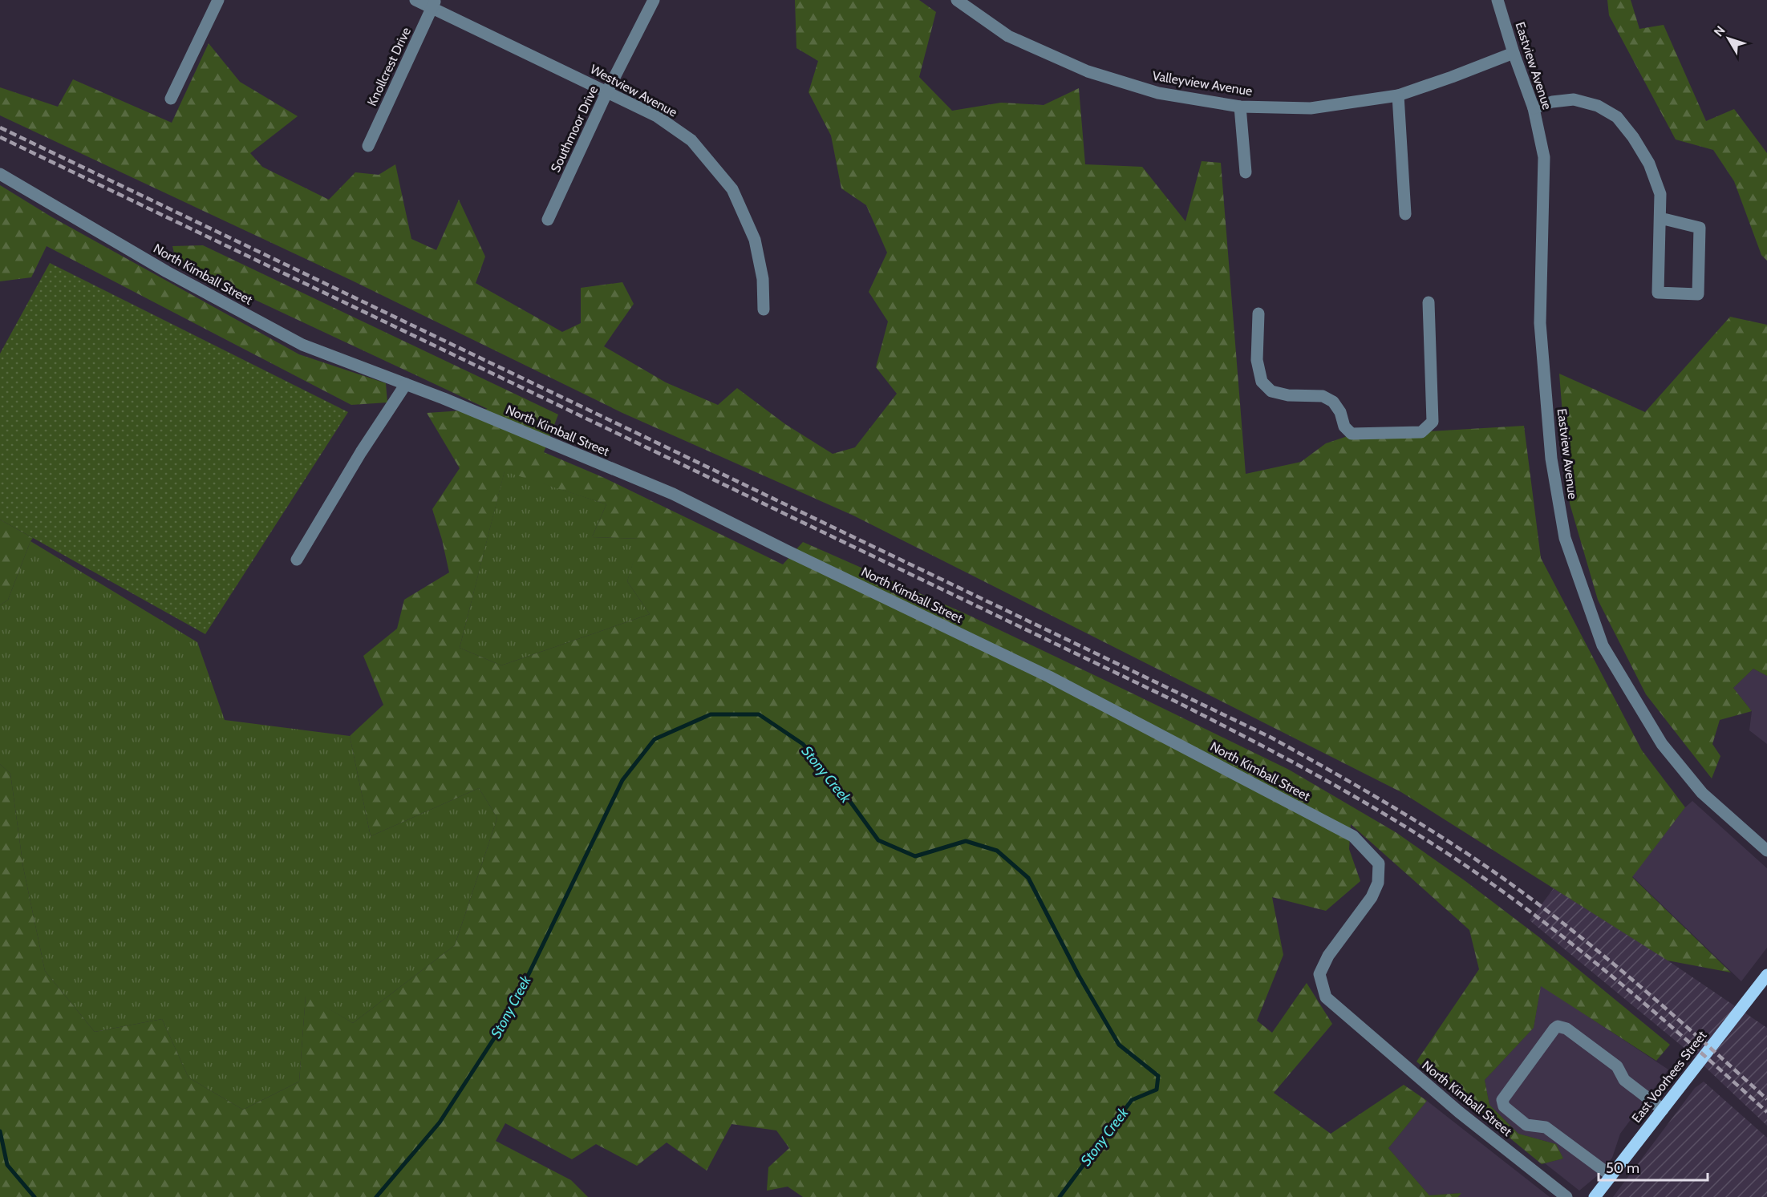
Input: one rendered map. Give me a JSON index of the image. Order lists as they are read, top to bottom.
{
  "streets": {
    "main road": ["East Voorhees Street"],
    "street": [
      "Eastview Avenue",
      "Knollcrest Drive",
      "Valleyview Avenue",
      "Westview Avenue",
      "Southmoor Drive",
      "North Kimball Street"
    ]
  },
  "crossings": [
    ["Eastview Avenue", "Valleyview Avenue"],
    ["Knollcrest Drive", "Westview Avenue"],
    ["Westview Avenue", "Southmoor Drive"]
  ],
  "water": ["Stony Creek"],
  "scale_bar": "50 m",
  "north": "top left"
}
